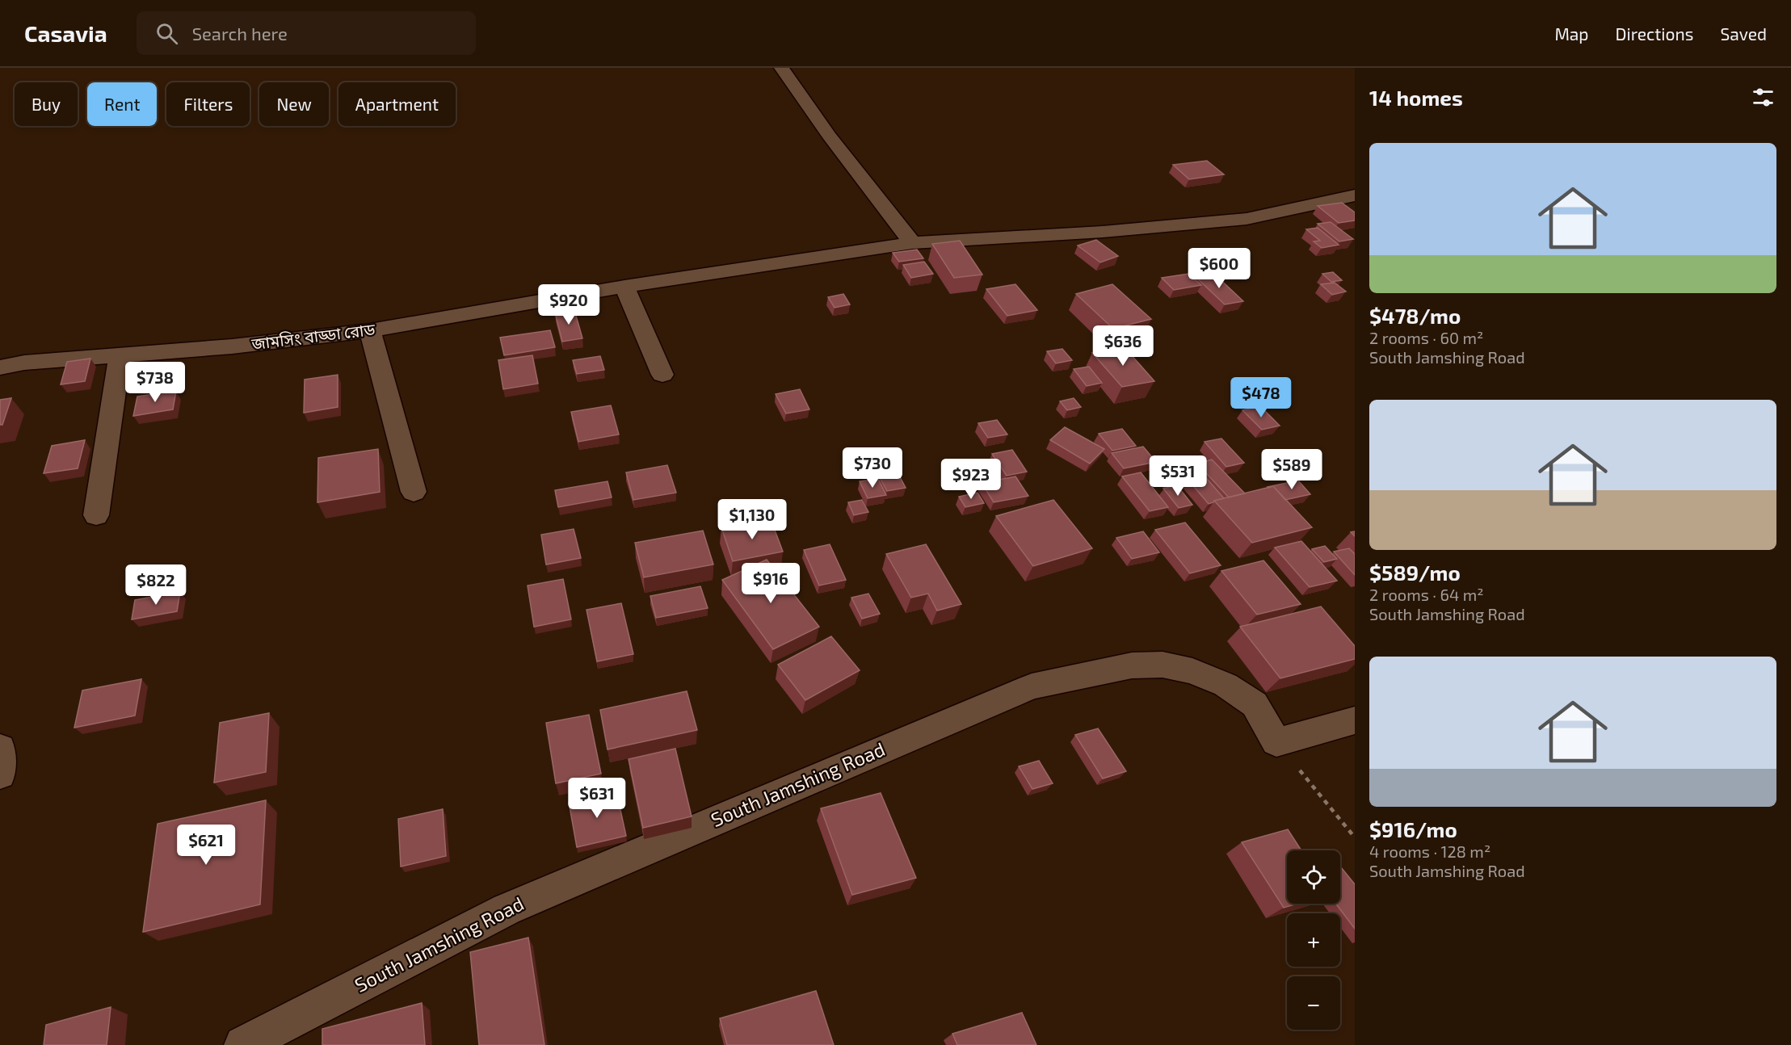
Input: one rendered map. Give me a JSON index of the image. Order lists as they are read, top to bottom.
{
  "streets": {
    "street": ["জামসিং বাড্ডা রোড", "South Jamshing Road"]
  },
  "page": {
    "header": "Casavia",
    "search": "Search here",
    "nav": ["Map", "Directions", "Saved"],
    "heading": "14 homes",
    "chip": [
      "Buy",
      "Rent",
      "Filters",
      "New",
      "Apartment"
    ],
    "list": [
      {
        "name": "$478/mo",
        "note": "2 rooms · 60 m² · South Jamshing Road"
      },
      {
        "name": "$589/mo",
        "note": "2 rooms · 64 m² · South Jamshing Road"
      },
      {
        "name": "$916/mo",
        "note": "4 rooms · 128 m² · South Jamshing Road"
      }
    ],
    "price": [
      "$600",
      "$920",
      "$636",
      "$738",
      "$478",
      "$730",
      "$589",
      "$531",
      "$923",
      "$1,130",
      "$916",
      "$822",
      "$631",
      "$621"
    ],
    "map_buttons": ["+", "−"]
  }
}
